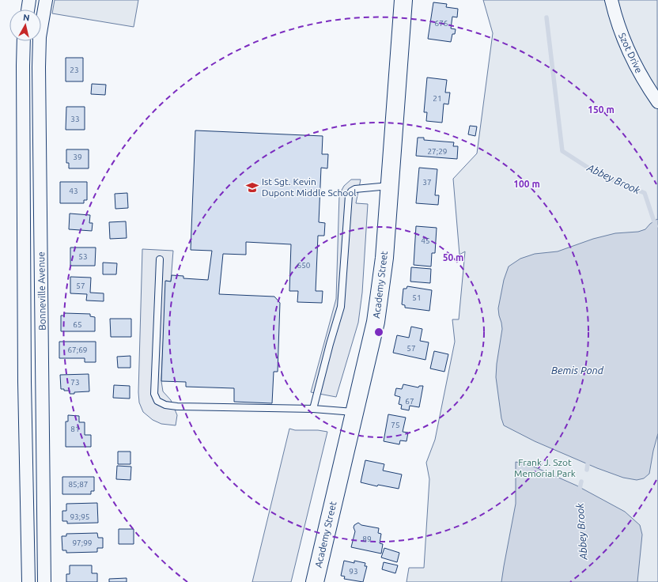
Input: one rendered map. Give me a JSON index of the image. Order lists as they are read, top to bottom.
{
  "streets": {
    "street": ["Szot Drive", "Academy Street", "Bonneville Avenue"]
  },
  "water": ["Abbey Brook", "Bemis Pond"],
  "parks": ["Frank J. Szot Memorial Park"],
  "places": {
    "school or university": ["Ist Sgt. Kevin Dupont Middle School"]
  },
  "house_numbers": [
    "676",
    "23",
    "21",
    "33",
    "27;29",
    "39",
    "37",
    "43",
    "45",
    "53",
    "650",
    "57",
    "51",
    "65",
    "57",
    "67;69",
    "73",
    "67",
    "75",
    "81",
    "85;87",
    "93;95",
    "89",
    "97;99",
    "93"
  ],
  "north": "top",
  "rings": ["150 m", "100 m", "50 m"]
}
